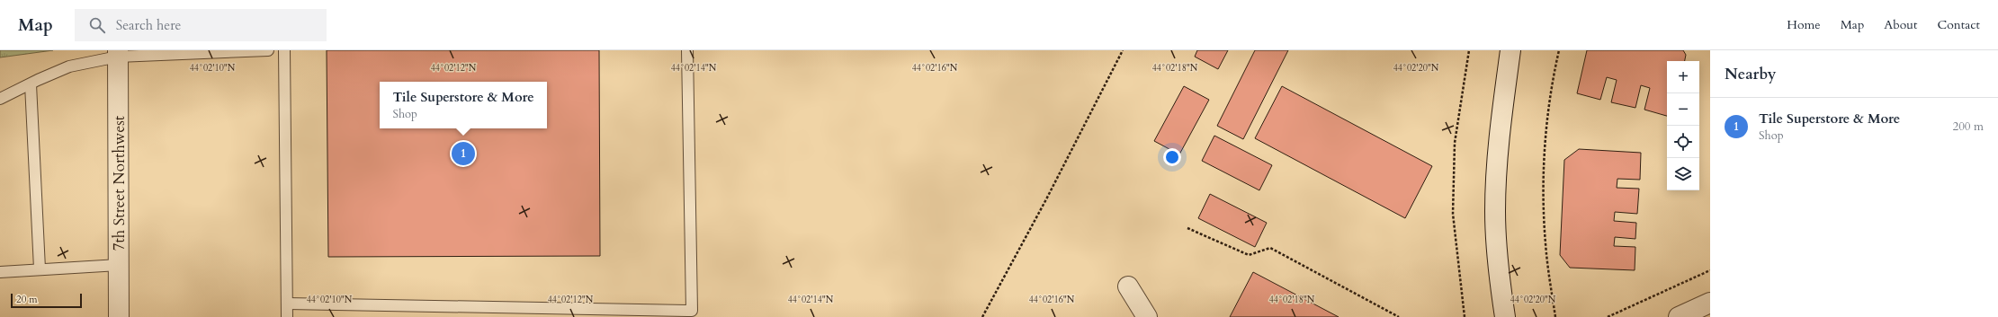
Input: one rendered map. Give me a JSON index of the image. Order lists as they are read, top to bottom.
{
  "streets": {
    "street": ["7th Street Northwest"]
  },
  "scale_bar": "20 m",
  "page": {
    "header": "Map",
    "search": "Search here",
    "nav": [
      "Home",
      "Map",
      "About",
      "Contact"
    ],
    "heading": "Nearby",
    "map_buttons": ["+", "−"],
    "popup": ["Tile Superstore & More", "Shop"],
    "list": [
      {
        "mark": "1",
        "name": "Tile Superstore & More",
        "note": "Shop",
        "value": "200 m"
      }
    ],
    "pins": "1",
    "scale": "20 m"
  },
  "coordinates": [
    "44°02'10\"N",
    "44°02'12\"N",
    "44°02'14\"N",
    "44°02'16\"N",
    "44°02'18\"N",
    "44°02'20\"N"
  ]
}
